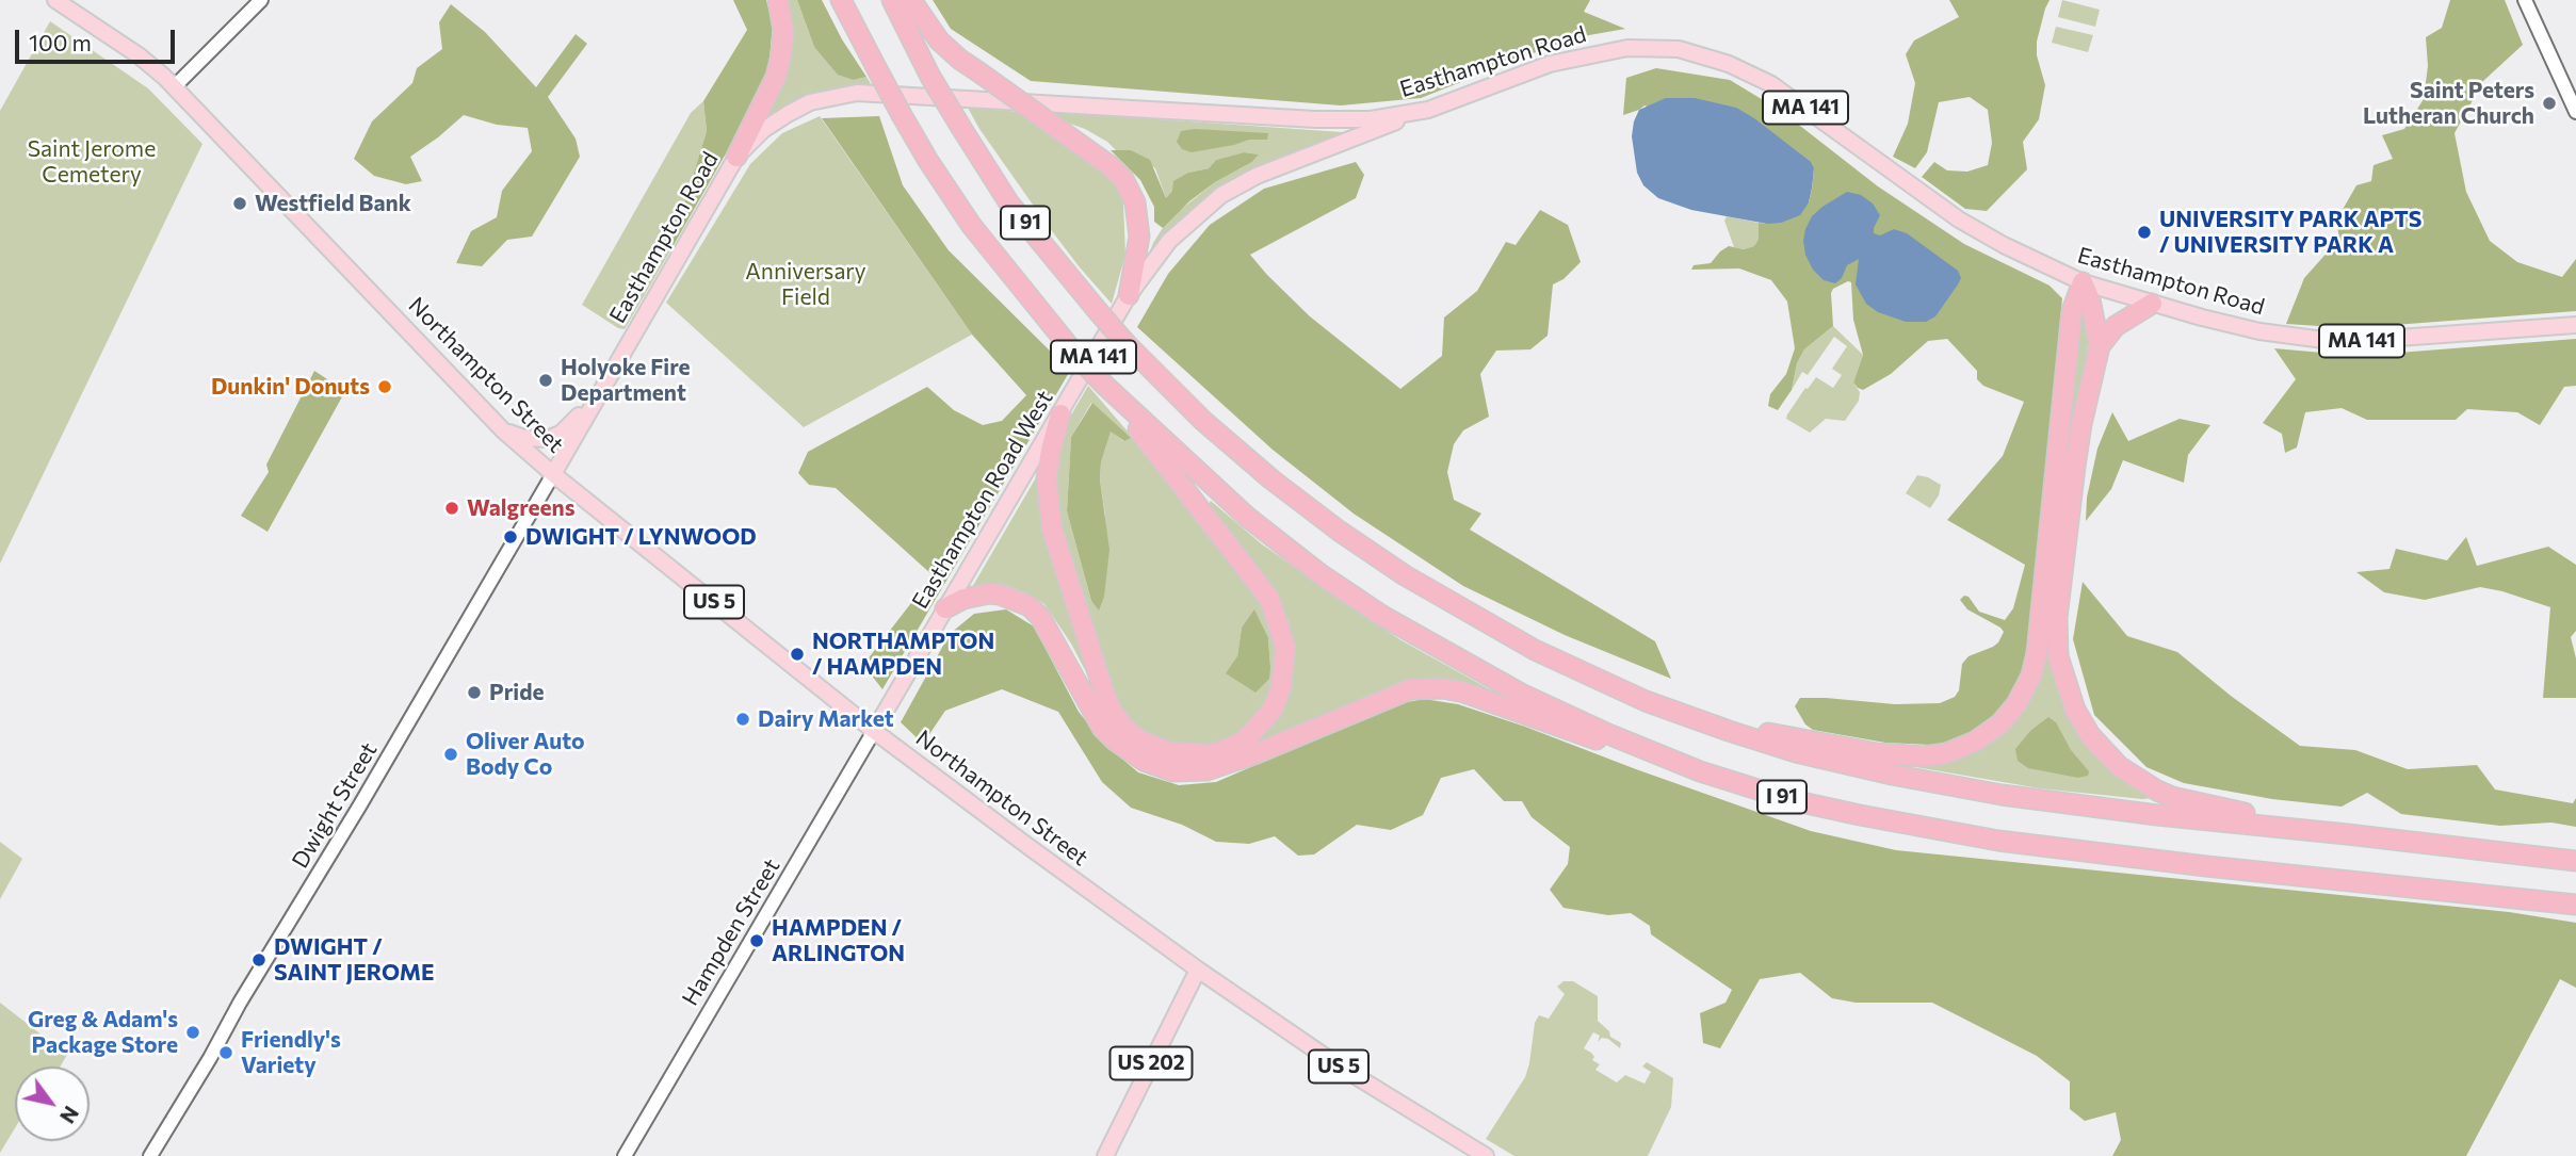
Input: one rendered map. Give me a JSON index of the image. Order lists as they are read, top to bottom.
{
  "streets": {
    "highway": ["I 91"],
    "main road": [
      "Easthampton Road",
      "MA 141",
      "Northampton Street",
      "Easthampton Road West",
      "US 5",
      "Dwight Street",
      "Hampden Street",
      "US 202"
    ]
  },
  "crossings": [
    ["Easthampton Road", "Northampton Street"],
    ["Easthampton Road", "Easthampton Road West"],
    ["Easthampton Road", "Dwight Street"],
    ["Northampton Street", "Easthampton Road West"],
    ["Northampton Street", "US 5"],
    ["Northampton Street", "Dwight Street"],
    ["Northampton Street", "Hampden Street"],
    ["Northampton Street", "US 202"],
    ["Easthampton Road West", "Hampden Street"],
    ["US 5", "US 202"]
  ],
  "parks": ["Saint Jerome Cemetery", "Anniversary Field"],
  "places": [
    "Saint Peters Lutheran Church",
    "Westfield Bank",
    "UNIVERSITY PARK APTS / UNIVERSITY PARK A",
    "Holyoke Fire Department",
    "Dunkin' Donuts",
    "Walgreens",
    "DWIGHT / LYNWOOD",
    "NORTHAMPTON / HAMPDEN",
    "Pride",
    "Dairy Market",
    "Oliver Auto Body Co",
    "HAMPDEN / ARLINGTON",
    "DWIGHT / SAINT JEROME",
    "Greg & Adam's Package Store",
    "Friendly's Variety"
  ],
  "scale_bar": "100 m",
  "north": "bottom right"
}
